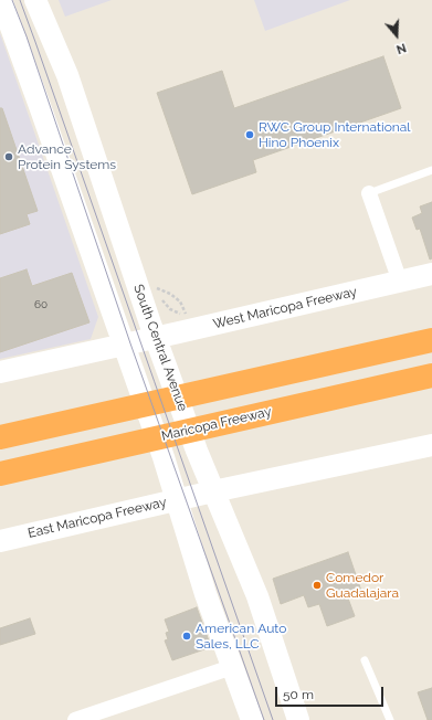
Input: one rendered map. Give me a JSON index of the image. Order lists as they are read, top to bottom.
{
  "streets": {
    "highway": ["Maricopa Freeway"],
    "main road": ["West Maricopa Freeway", "South Central Avenue", "East Maricopa Freeway"]
  },
  "crossings": [
    ["West Maricopa Freeway", "South Central Avenue"],
    ["South Central Avenue", "East Maricopa Freeway"]
  ],
  "places": [
    "RWC Group International Hino Phoenix",
    "Advance Protein Systems",
    "Comedor Guadalajara",
    "American Auto Sales, LLC"
  ],
  "house_numbers": ["60"],
  "scale_bar": "50 m",
  "north": "bottom"
}
